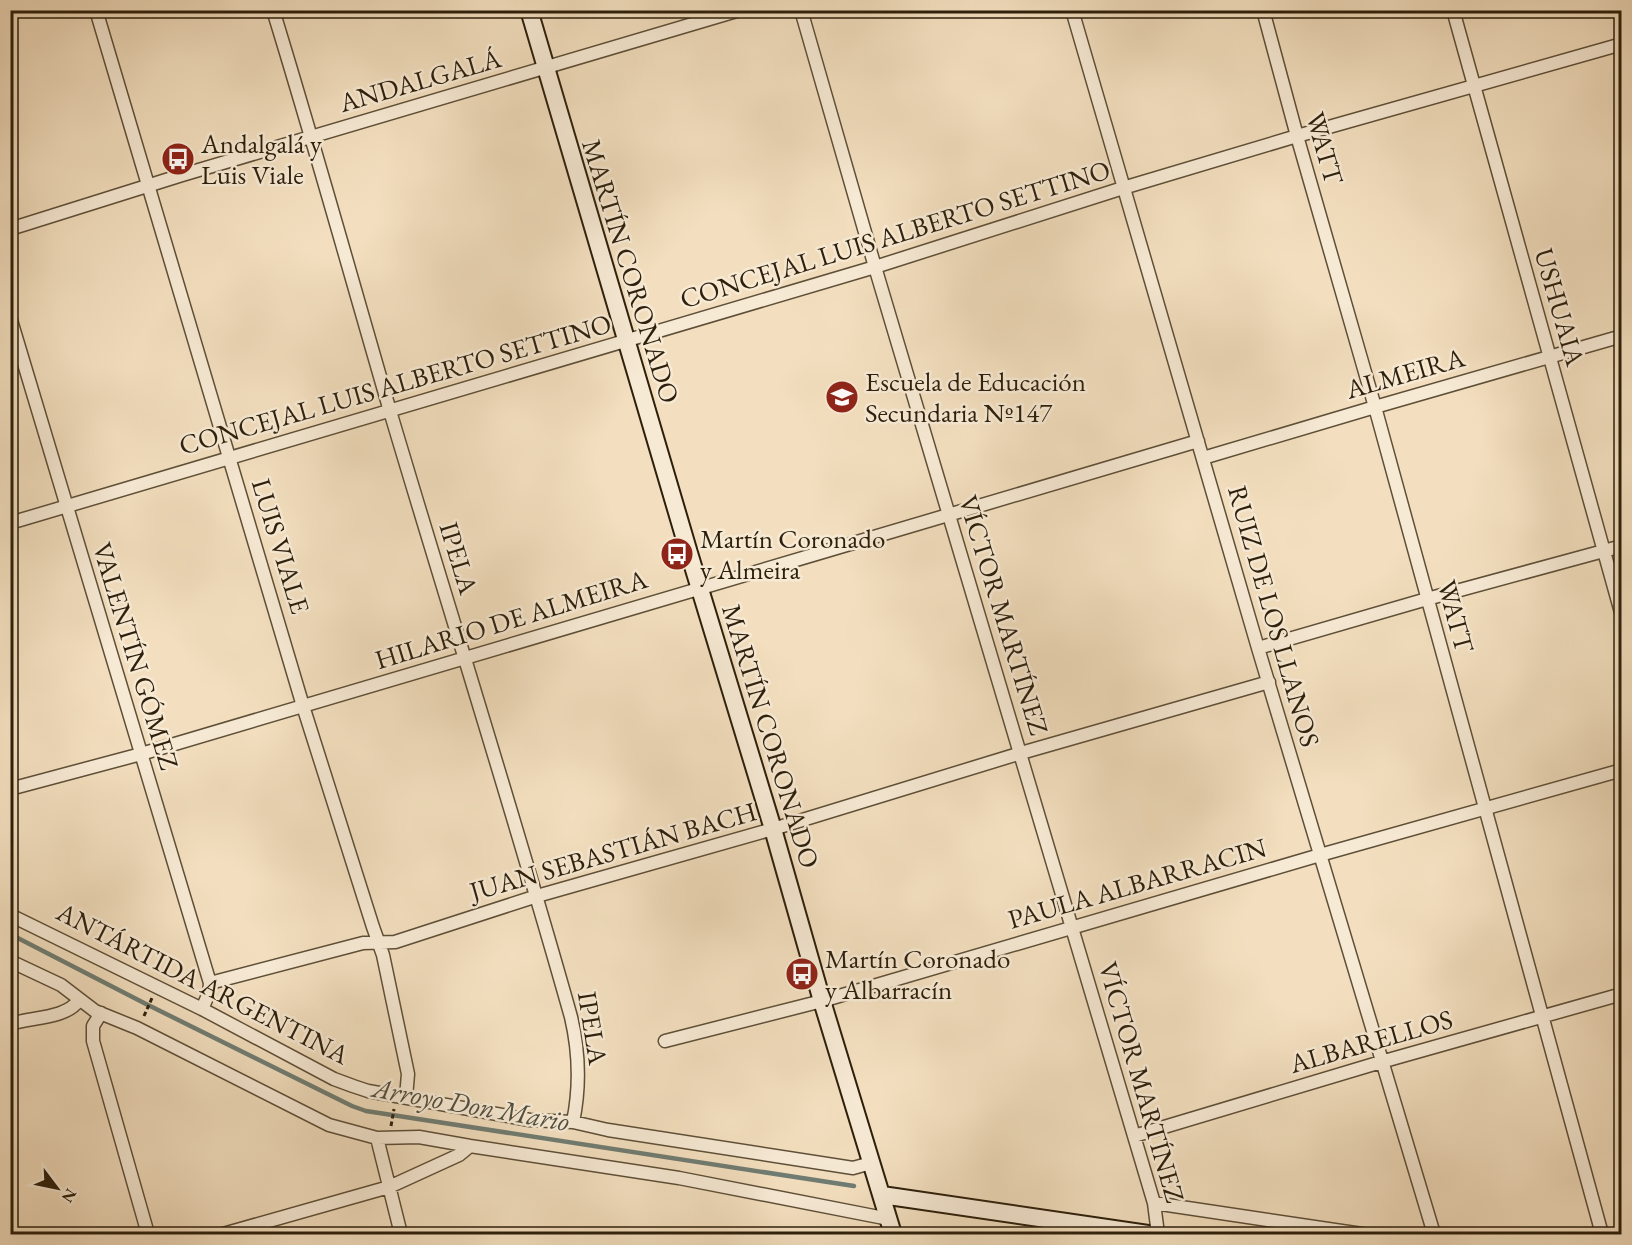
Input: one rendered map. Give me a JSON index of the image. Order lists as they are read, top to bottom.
{
  "streets": {
    "street": [
      "ANDALGALÁ",
      "WATT",
      "CONCEJAL LUIS ALBERTO SETTINO",
      "MARTÍN CORONADO",
      "USHUAIA",
      "ALMEIRA",
      "LUIS VIALE",
      "IPELA",
      "VÍCTOR MARTÍNEZ",
      "RUIZ DE LOS LLANOS",
      "HILARIO DE ALMEIRA",
      "VALENTÍN GÓMEZ",
      "JUAN SEBASTIÁN BACH",
      "PAULA ALBARRACIN",
      "ANTÁRTIDA ARGENTINA",
      "ALBARELLOS"
    ]
  },
  "crossings": [
    ["ANDALGALÁ", "MARTÍN CORONADO"],
    ["ANDALGALÁ", "LUIS VIALE"],
    ["ANDALGALÁ", "IPELA"],
    ["WATT", "CONCEJAL LUIS ALBERTO SETTINO"],
    ["WATT", "ALMEIRA"],
    ["WATT", "PAULA ALBARRACIN"],
    ["WATT", "ALBARELLOS"],
    ["CONCEJAL LUIS ALBERTO SETTINO", "MARTÍN CORONADO"],
    ["CONCEJAL LUIS ALBERTO SETTINO", "USHUAIA"],
    ["CONCEJAL LUIS ALBERTO SETTINO", "LUIS VIALE"],
    ["CONCEJAL LUIS ALBERTO SETTINO", "IPELA"],
    ["CONCEJAL LUIS ALBERTO SETTINO", "VÍCTOR MARTÍNEZ"],
    ["CONCEJAL LUIS ALBERTO SETTINO", "RUIZ DE LOS LLANOS"],
    ["CONCEJAL LUIS ALBERTO SETTINO", "VALENTÍN GÓMEZ"],
    ["MARTÍN CORONADO", "HILARIO DE ALMEIRA"],
    ["MARTÍN CORONADO", "JUAN SEBASTIÁN BACH"],
    ["MARTÍN CORONADO", "PAULA ALBARRACIN"],
    ["MARTÍN CORONADO", "ANTÁRTIDA ARGENTINA"],
    ["USHUAIA", "ALMEIRA"],
    ["ALMEIRA", "RUIZ DE LOS LLANOS"],
    ["LUIS VIALE", "HILARIO DE ALMEIRA"],
    ["LUIS VIALE", "JUAN SEBASTIÁN BACH"],
    ["LUIS VIALE", "ANTÁRTIDA ARGENTINA"],
    ["IPELA", "HILARIO DE ALMEIRA"],
    ["IPELA", "JUAN SEBASTIÁN BACH"],
    ["IPELA", "ANTÁRTIDA ARGENTINA"],
    ["VÍCTOR MARTÍNEZ", "HILARIO DE ALMEIRA"],
    ["VÍCTOR MARTÍNEZ", "JUAN SEBASTIÁN BACH"],
    ["VÍCTOR MARTÍNEZ", "PAULA ALBARRACIN"],
    ["VÍCTOR MARTÍNEZ", "ALBARELLOS"],
    ["RUIZ DE LOS LLANOS", "HILARIO DE ALMEIRA"],
    ["RUIZ DE LOS LLANOS", "JUAN SEBASTIÁN BACH"],
    ["RUIZ DE LOS LLANOS", "PAULA ALBARRACIN"],
    ["RUIZ DE LOS LLANOS", "ALBARELLOS"],
    ["HILARIO DE ALMEIRA", "VALENTÍN GÓMEZ"],
    ["VALENTÍN GÓMEZ", "JUAN SEBASTIÁN BACH"]
  ],
  "water": ["Arroyo Don Mario"],
  "places": {
    "bus stop": ["Andalgalá y Luis Viale", "Martín Coronado y Almeira", "Martín Coronado y Albarracín"],
    "school or university": ["Escuela de Educación Secundaria Nº147"]
  },
  "north": "bottom right"
}
